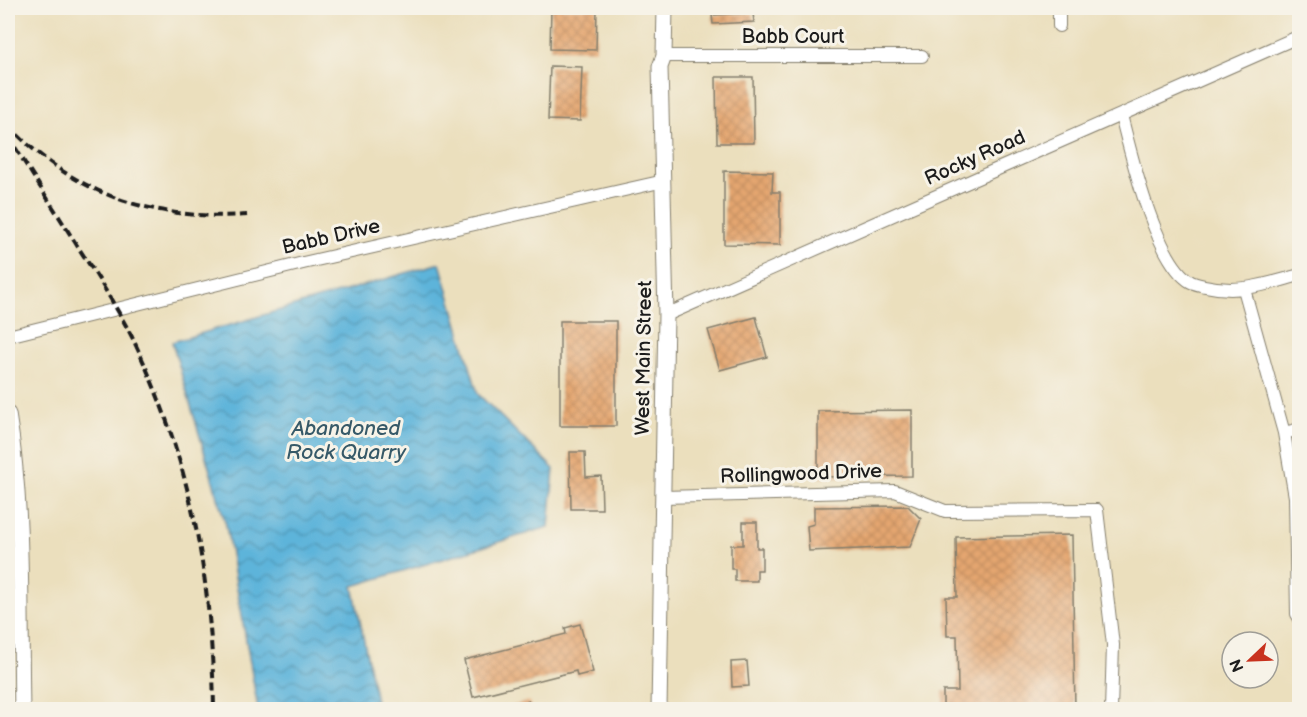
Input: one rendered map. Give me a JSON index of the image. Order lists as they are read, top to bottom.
{
  "streets": {
    "main road": ["West Main Street"],
    "street": [
      "Babb Court",
      "Rocky Road",
      "Babb Drive",
      "Rollingwood Drive"
    ]
  },
  "crossings": [
    ["Babb Court", "West Main Street"],
    ["Rocky Road", "West Main Street"],
    ["Babb Drive", "West Main Street"],
    ["West Main Street", "Rollingwood Drive"]
  ],
  "water": ["Abandoned Rock Quarry"],
  "north": "bottom left"
}
